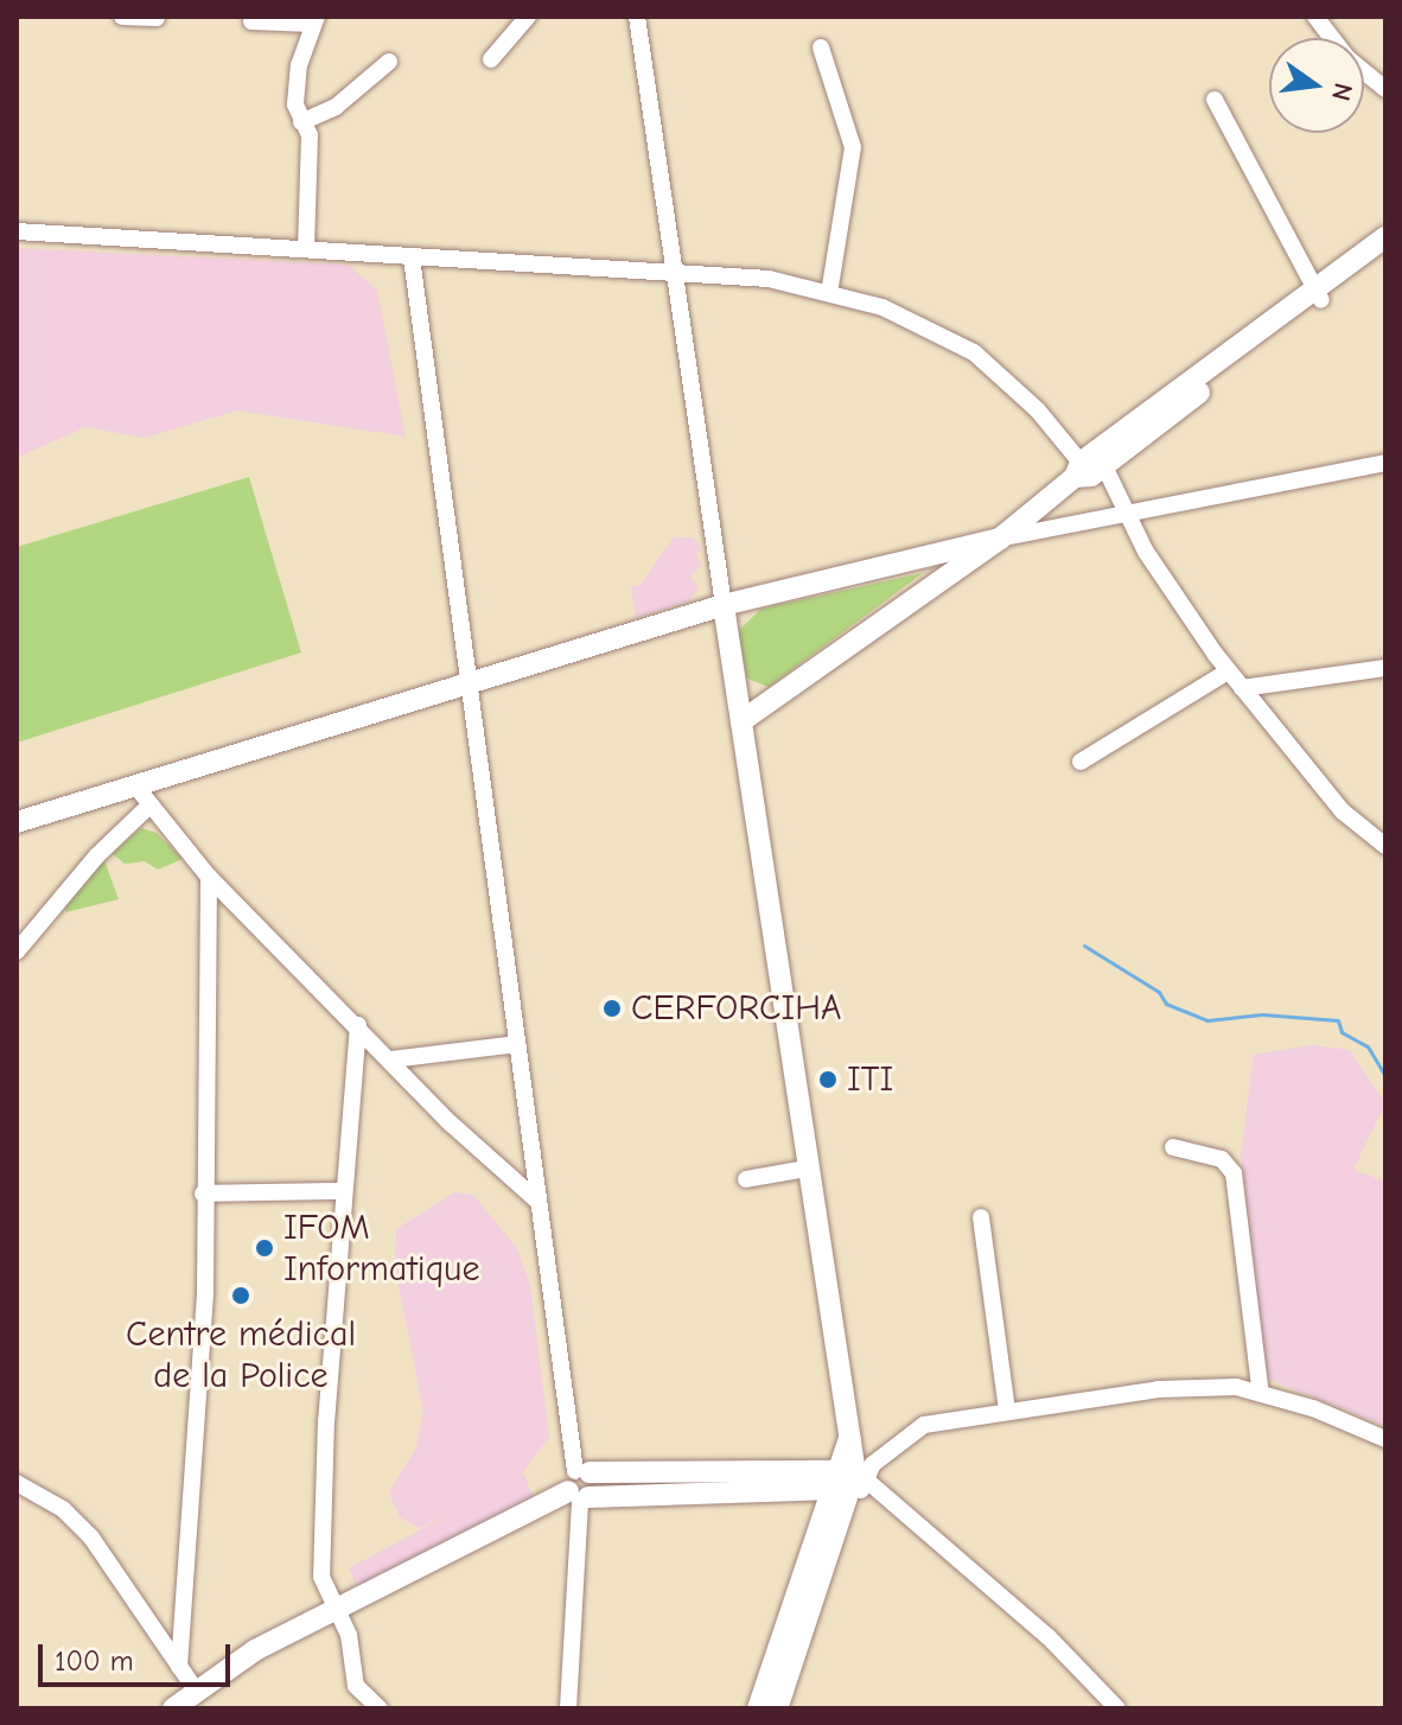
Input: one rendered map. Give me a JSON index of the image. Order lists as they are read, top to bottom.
{
  "places": [
    "CERFORCIHA",
    "ITI",
    "IFOM Informatique",
    "Centre médical de la Police"
  ],
  "scale_bar": "100 m",
  "north": "right"
}
